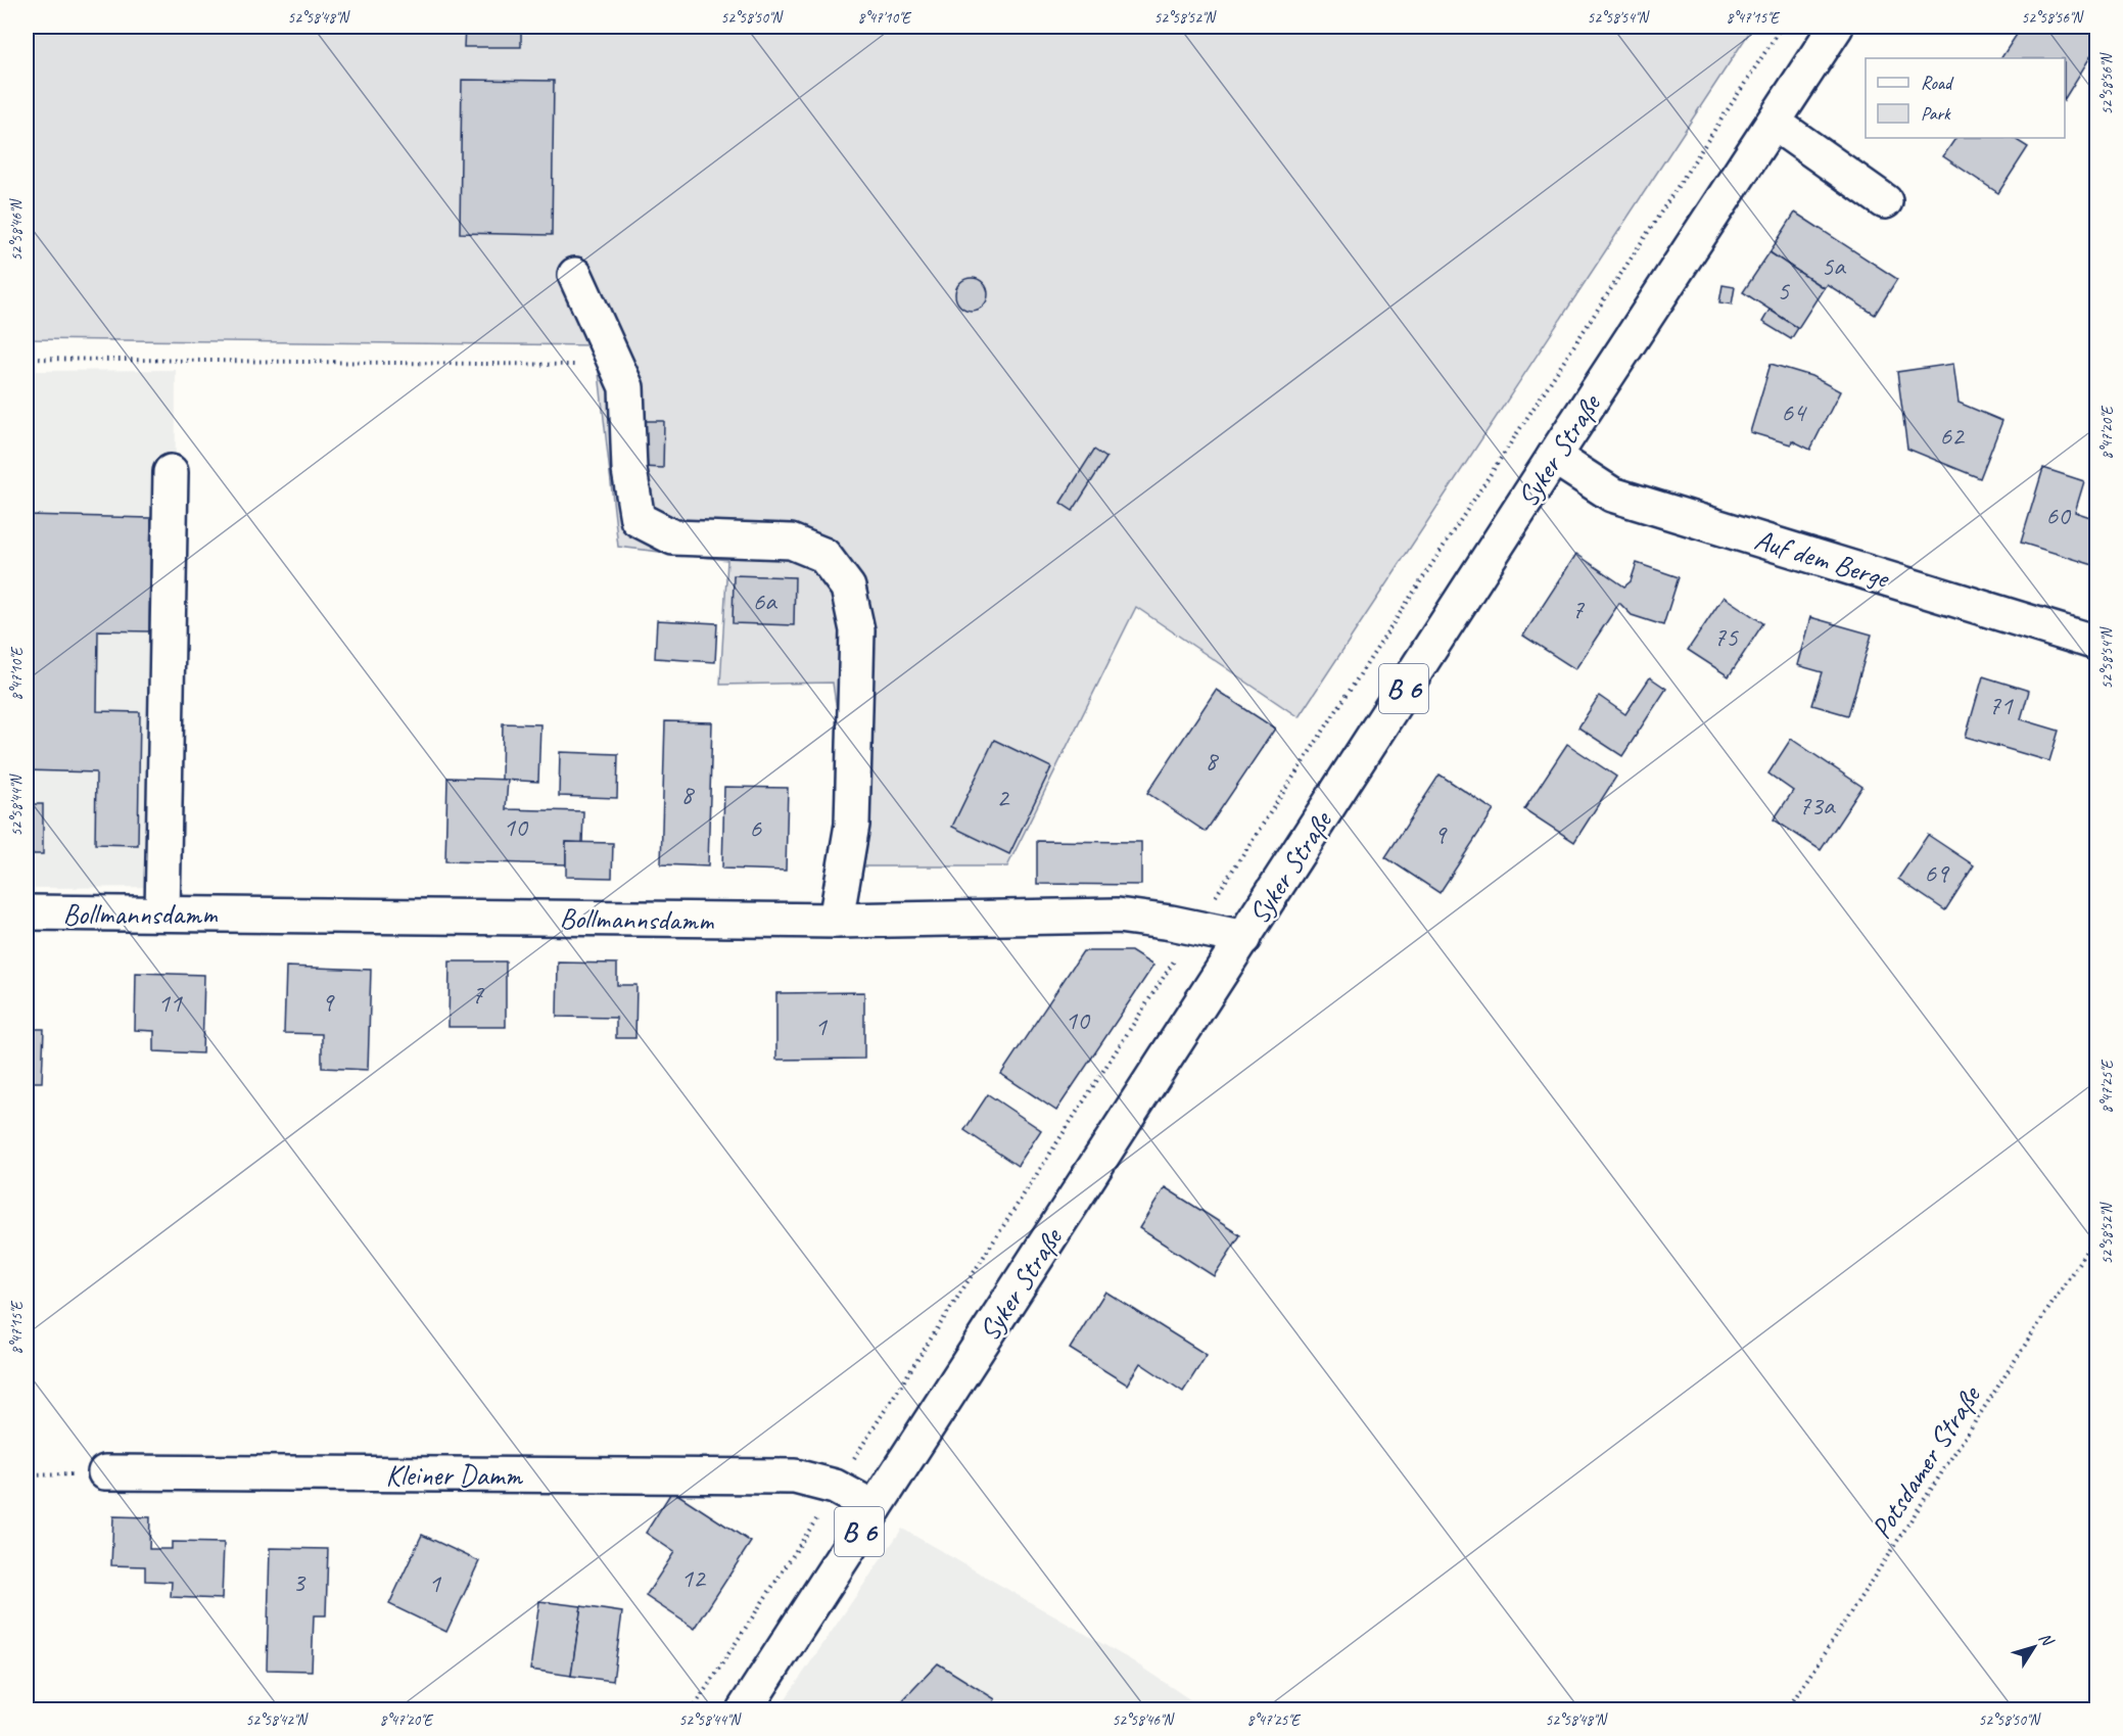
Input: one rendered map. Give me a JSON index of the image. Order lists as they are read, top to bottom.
{
  "streets": {
    "street": [
      "Syker Straße",
      "Auf dem Berge",
      "B 6",
      "Bollmannsdamm",
      "Kleiner Damm"
    ],
    "path": ["Potsdamer Straße"]
  },
  "crossings": [
    ["Syker Straße", "Auf dem Berge"],
    ["Syker Straße", "Bollmannsdamm"],
    ["Syker Straße", "Kleiner Damm"]
  ],
  "house_numbers": [
    "5a",
    "5",
    "64",
    "62",
    "60",
    "6a",
    "7",
    "75",
    "71",
    "8",
    "8",
    "2",
    "73a",
    "10",
    "6",
    "9",
    "69",
    "7",
    "9",
    "11",
    "10",
    "1",
    "12",
    "3",
    "1"
  ],
  "legend": ["Road", "Park"],
  "north": "top right",
  "coordinates": [
    "52°58'48\"N",
    "52°58'50\"N",
    "8°47'10\"E",
    "52°58'52\"N",
    "52°58'54\"N",
    "8°47'15\"E",
    "52°58'56\"N",
    "52°58'46\"N",
    "8°47'20\"E",
    "52°58'44\"N",
    "8°47'25\"E",
    "52°58'42\"N"
  ]
}
